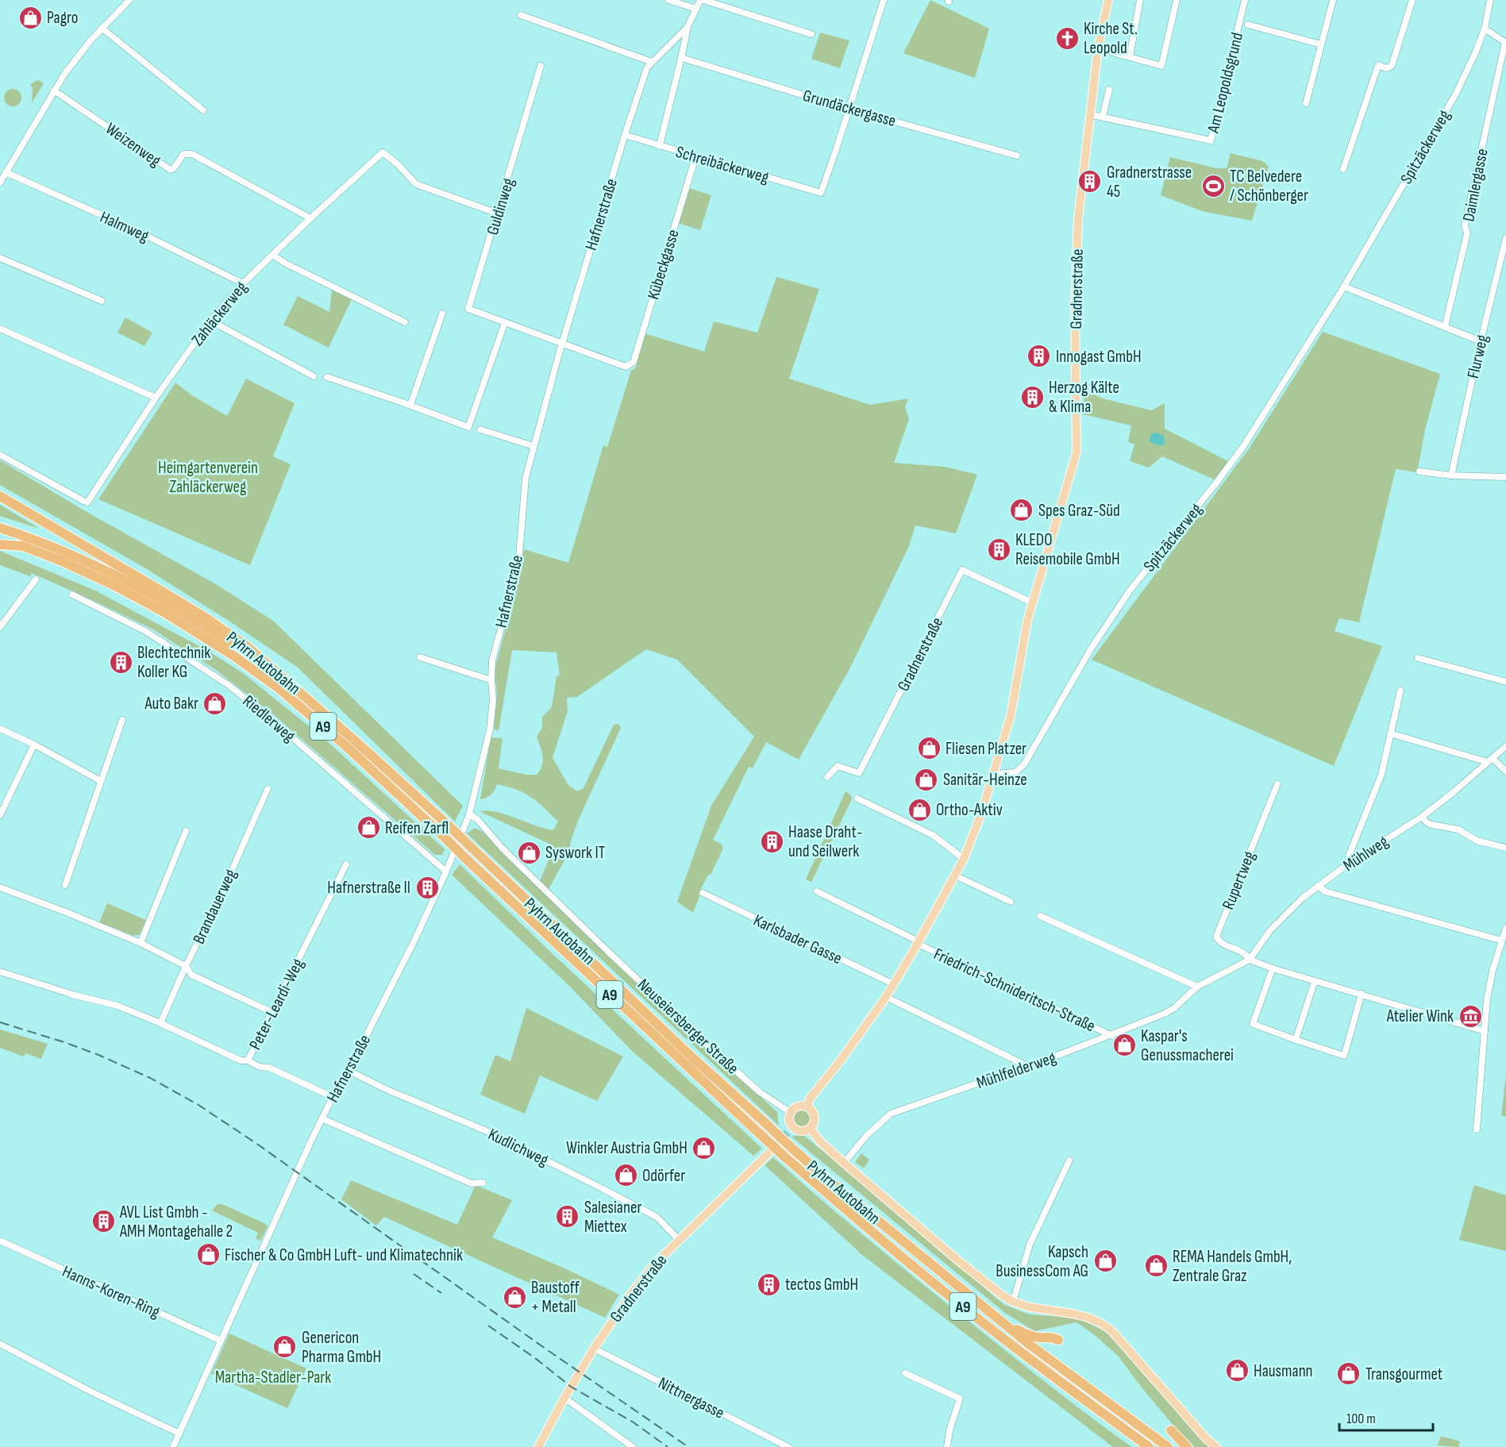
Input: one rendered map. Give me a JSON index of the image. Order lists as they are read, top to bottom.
{
  "streets": {
    "highway": ["Pyhrn Autobahn", "A9"],
    "main road": ["Gradnerstraße"],
    "street": [
      "Am Leopoldsgrund",
      "Grundäckergasse",
      "Weizenweg",
      "Spitzäckerweg",
      "Schreibäckerweg",
      "Daimlergasse",
      "Guldinweg",
      "Hafnerstraße",
      "Halmweg",
      "Kübeckgasse",
      "Zahläckerweg",
      "Flurweg",
      "Riedlerweg",
      "Mühlweg",
      "Rupertweg",
      "Brandauerweg",
      "Karlsbader Gasse",
      "Friedrich-Schnideritsch-Straße",
      "Peter-Leardi-Weg",
      "Neuseiersberger Straße",
      "Mühlfelderweg",
      "Kudlichweg",
      "Hanns-Koren-Ring",
      "Nittnergasse"
    ]
  },
  "crossings": [
    ["Am Leopoldsgrund", "Gradnerstraße"],
    ["Grundäckergasse", "Schreibäckerweg"],
    ["Weizenweg", "Zahläckerweg"],
    ["Spitzäckerweg", "Gradnerstraße"],
    ["Schreibäckerweg", "Hafnerstraße"],
    ["Schreibäckerweg", "Kübeckgasse"],
    ["Guldinweg", "Hafnerstraße"],
    ["Guldinweg", "Kübeckgasse"],
    ["Guldinweg", "Zahläckerweg"],
    ["Hafnerstraße", "Riedlerweg"],
    ["Hafnerstraße", "Peter-Leardi-Weg"],
    ["Hafnerstraße", "Neuseiersberger Straße"],
    ["Hafnerstraße", "Kudlichweg"],
    ["Hafnerstraße", "Hanns-Koren-Ring"],
    ["Halmweg", "Zahläckerweg"],
    ["Gradnerstraße", "Karlsbader Gasse"],
    ["Gradnerstraße", "Friedrich-Schnideritsch-Straße"],
    ["Gradnerstraße", "Neuseiersberger Straße"],
    ["Gradnerstraße", "Kudlichweg"],
    ["Gradnerstraße", "Nittnergasse"],
    ["Mühlweg", "Rupertweg"],
    ["Mühlweg", "Mühlfelderweg"],
    ["Rupertweg", "Mühlfelderweg"],
    ["Friedrich-Schnideritsch-Straße", "Mühlfelderweg"]
  ],
  "parks": ["Heimgartenverein Zahläckerweg", "Martha-Stadler-Park"],
  "places": {
    "shop": [
      "Pagro",
      "Spes Graz-Süd",
      "Auto Bakr",
      "Fliesen Platzer",
      "Sanitär-Heinze",
      "Ortho-Aktiv",
      "Reifen Zarfl",
      "Syswork IT",
      "Kaspar's Genussmacherei",
      "Winkler Austria GmbH",
      "Odörfer",
      "Fischer & Co GmbH Luft- und Klimatechnik",
      "Kapsch BusinessCom AG",
      "REMA Handels GmbH, Zentrale Graz",
      "Baustoff + Metall",
      "Genericon Pharma GmbH",
      "Hausmann",
      "Transgourmet"
    ],
    "church": ["Kirche St. Leopold"],
    "building": [
      "Gradnerstrasse 45",
      "Innogast GmbH",
      "Herzog Kälte & Klima",
      "KLEDO Reisemobile GmbH",
      "Blechtechnik Koller KG",
      "Haase Draht- und Seilwerk",
      "Hafnerstraße II",
      "Salesianer Miettex",
      "AVL List Gmbh - AMH Montagehalle 2",
      "tectos GmbH"
    ],
    "sports": ["TC Belvedere / Schönberger"],
    "museum": ["Atelier Wink"]
  },
  "scale_bar": "100 m"
}
